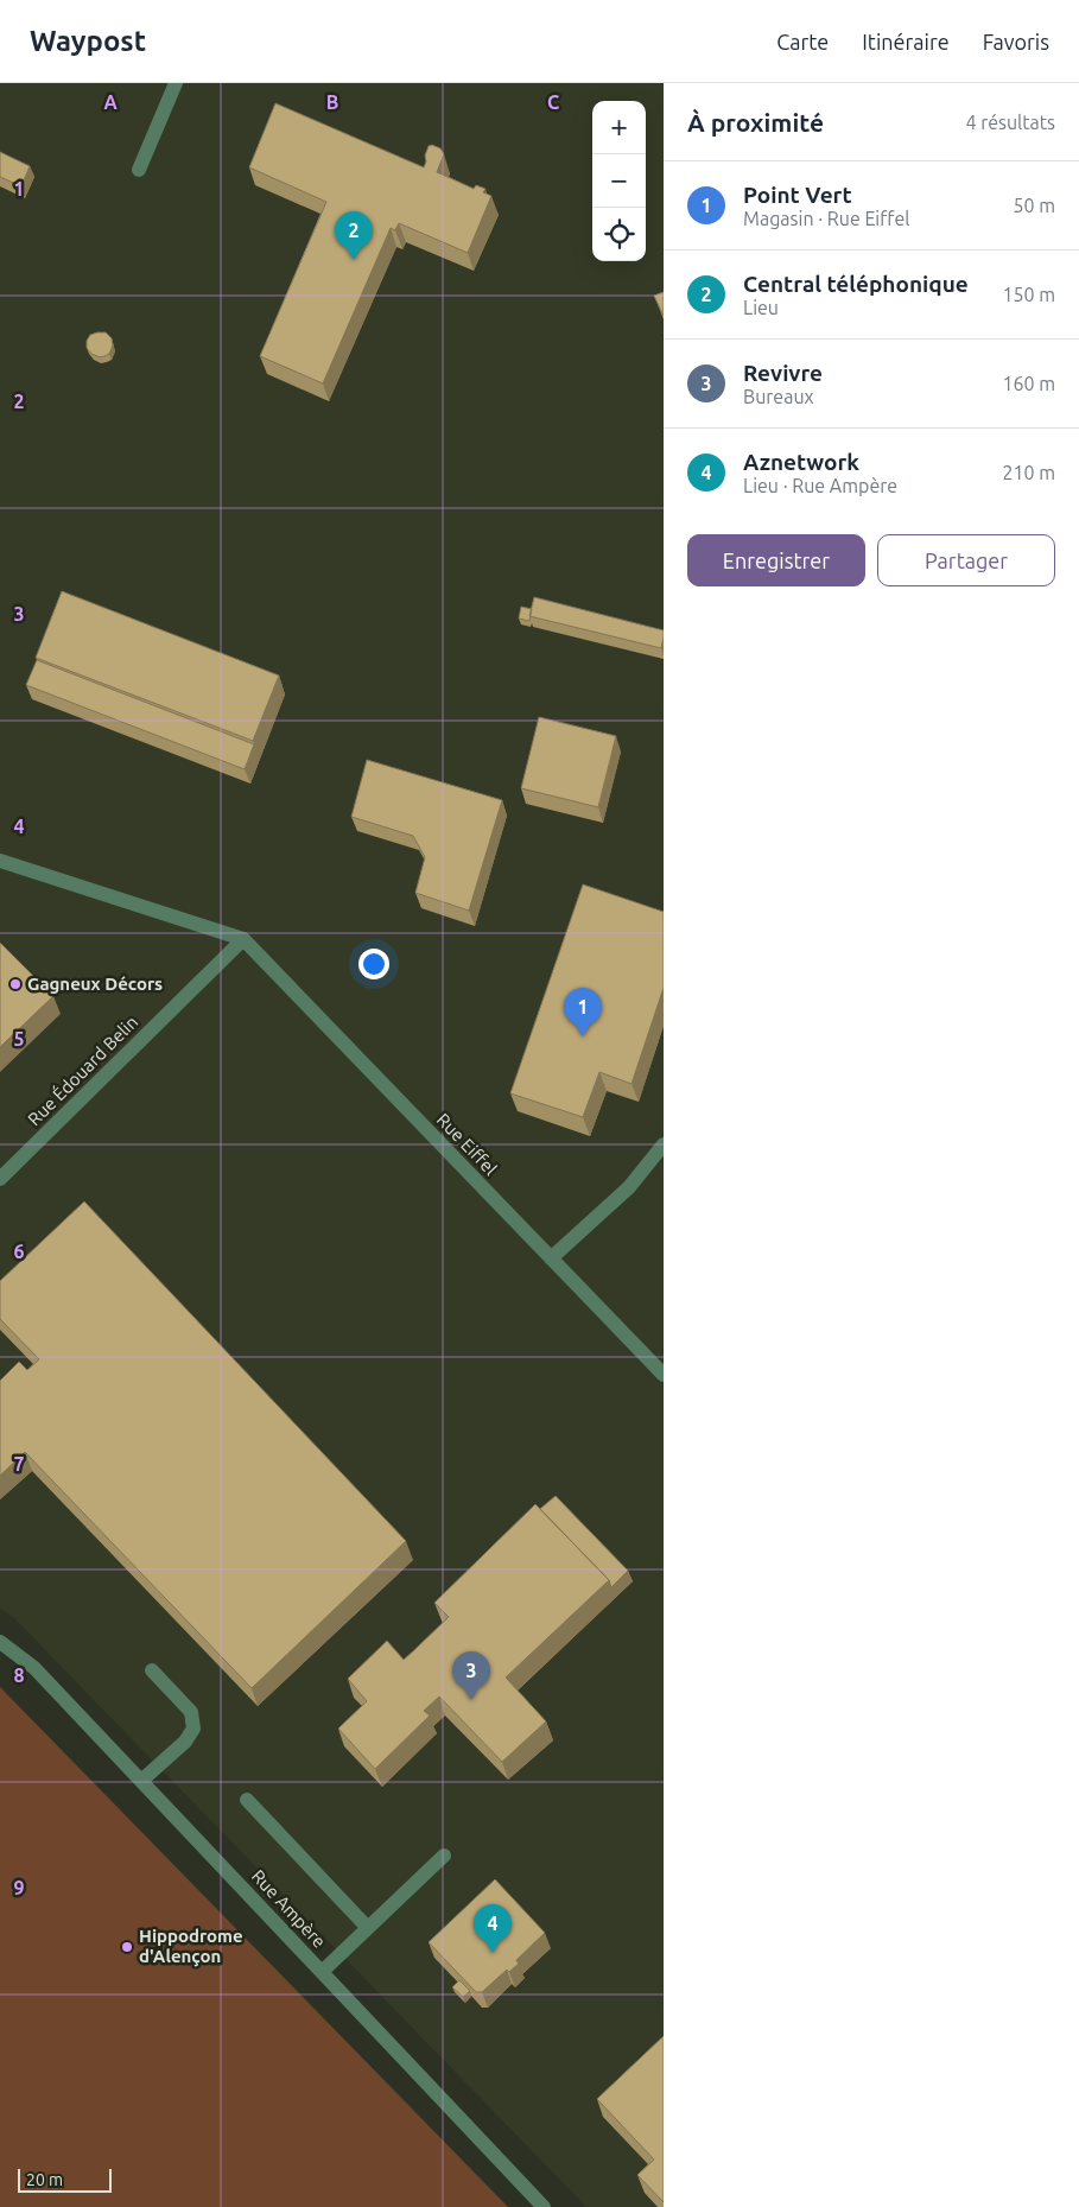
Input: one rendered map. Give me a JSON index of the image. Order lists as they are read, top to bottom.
{
  "streets": {
    "street": ["Rue Édouard Belin", "Rue Eiffel", "Rue Ampère"]
  },
  "crossings": [
    ["Rue Édouard Belin", "Rue Eiffel"]
  ],
  "places": ["Gagneux Décors", "Hippodrome d'Alençon"],
  "scale_bar": "20 m",
  "page": {
    "header": "Waypost",
    "nav": ["Carte", "Itinéraire", "Favoris"],
    "heading": ["À proximité", "4 résultats"],
    "map_buttons": ["+", "−"],
    "list": [
      {
        "mark": "1",
        "name": "Point Vert",
        "note": "Magasin · Rue Eiffel",
        "value": "50 m"
      },
      {
        "mark": "2",
        "name": "Central téléphonique",
        "note": "Lieu",
        "value": "150 m"
      },
      {
        "mark": "3",
        "name": "Revivre",
        "note": "Bureaux",
        "value": "160 m"
      },
      {
        "mark": "4",
        "name": "Aznetwork",
        "note": "Lieu · Rue Ampère",
        "value": "210 m"
      }
    ],
    "pins": [
      "2",
      "1",
      "3",
      "4"
    ],
    "buttons": ["Enregistrer", "Partager"],
    "scale": "20 m"
  },
  "grid": {
    "columns": ["A", "B", "C"],
    "rows": [
      "1",
      "2",
      "3",
      "4",
      "5",
      "6",
      "7",
      "8",
      "9"
    ]
  }
}
